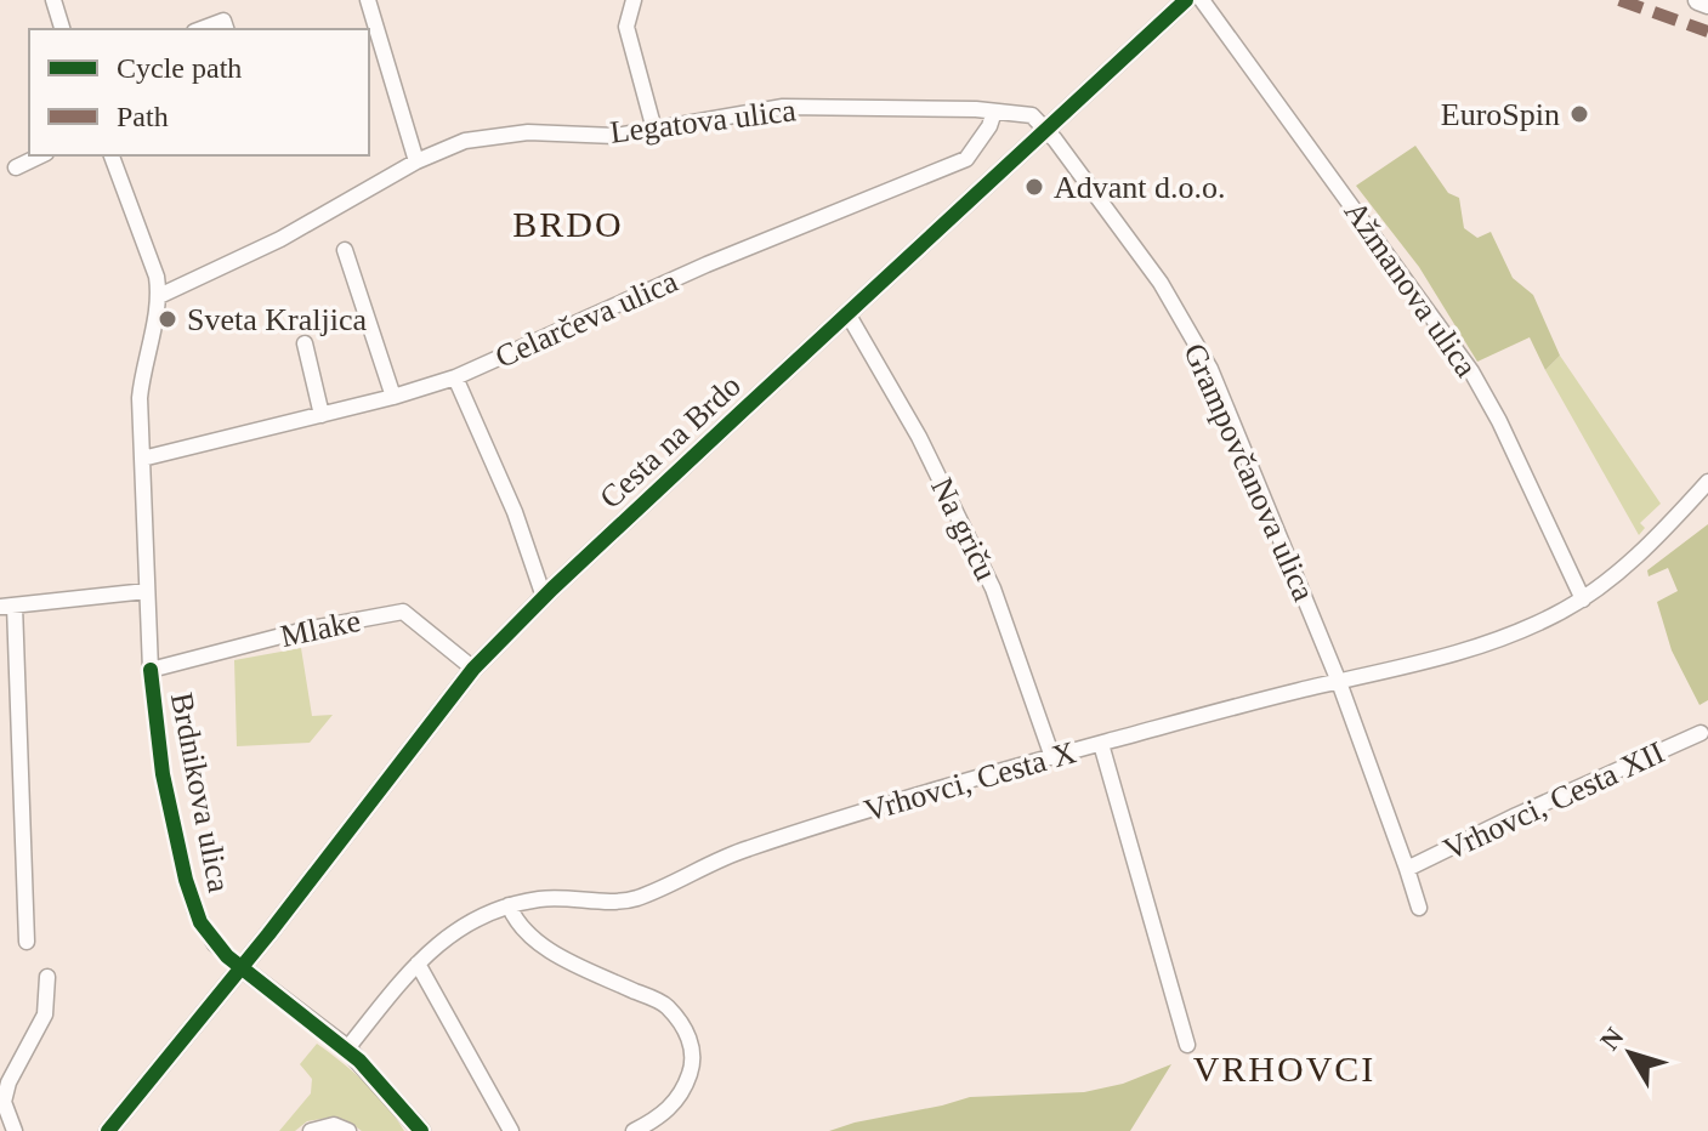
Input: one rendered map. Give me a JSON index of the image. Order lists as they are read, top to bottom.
{
  "streets": {
    "street": [
      "Legatova ulica",
      "Ažmanova ulica",
      "Celarčeva ulica",
      "Cesta na Brdo",
      "Grampovčanova ulica",
      "Na griču",
      "Mlake",
      "Vrhovci, Cesta X",
      "Brdnikova ulica",
      "Vrhovci, Cesta XII"
    ]
  },
  "crossings": [
    ["Legatova ulica", "Celarčeva ulica"],
    ["Legatova ulica", "Cesta na Brdo"],
    ["Legatova ulica", "Grampovčanova ulica"],
    ["Legatova ulica", "Brdnikova ulica"],
    ["Ažmanova ulica", "Vrhovci, Cesta X"],
    ["Celarčeva ulica", "Brdnikova ulica"],
    ["Cesta na Brdo", "Grampovčanova ulica"],
    ["Cesta na Brdo", "Na griču"],
    ["Cesta na Brdo", "Mlake"],
    ["Cesta na Brdo", "Brdnikova ulica"],
    ["Grampovčanova ulica", "Vrhovci, Cesta X"],
    ["Grampovčanova ulica", "Vrhovci, Cesta XII"],
    ["Na griču", "Vrhovci, Cesta X"],
    ["Mlake", "Brdnikova ulica"],
    ["Vrhovci, Cesta X", "Vrhovci, Cesta XII"]
  ],
  "districts": ["BRDO", "VRHOVCI"],
  "places": ["EuroSpin", "Advant d.o.o.", "Sveta Kraljica"],
  "legend": ["Cycle path", "Path"],
  "north": "top left"
}
